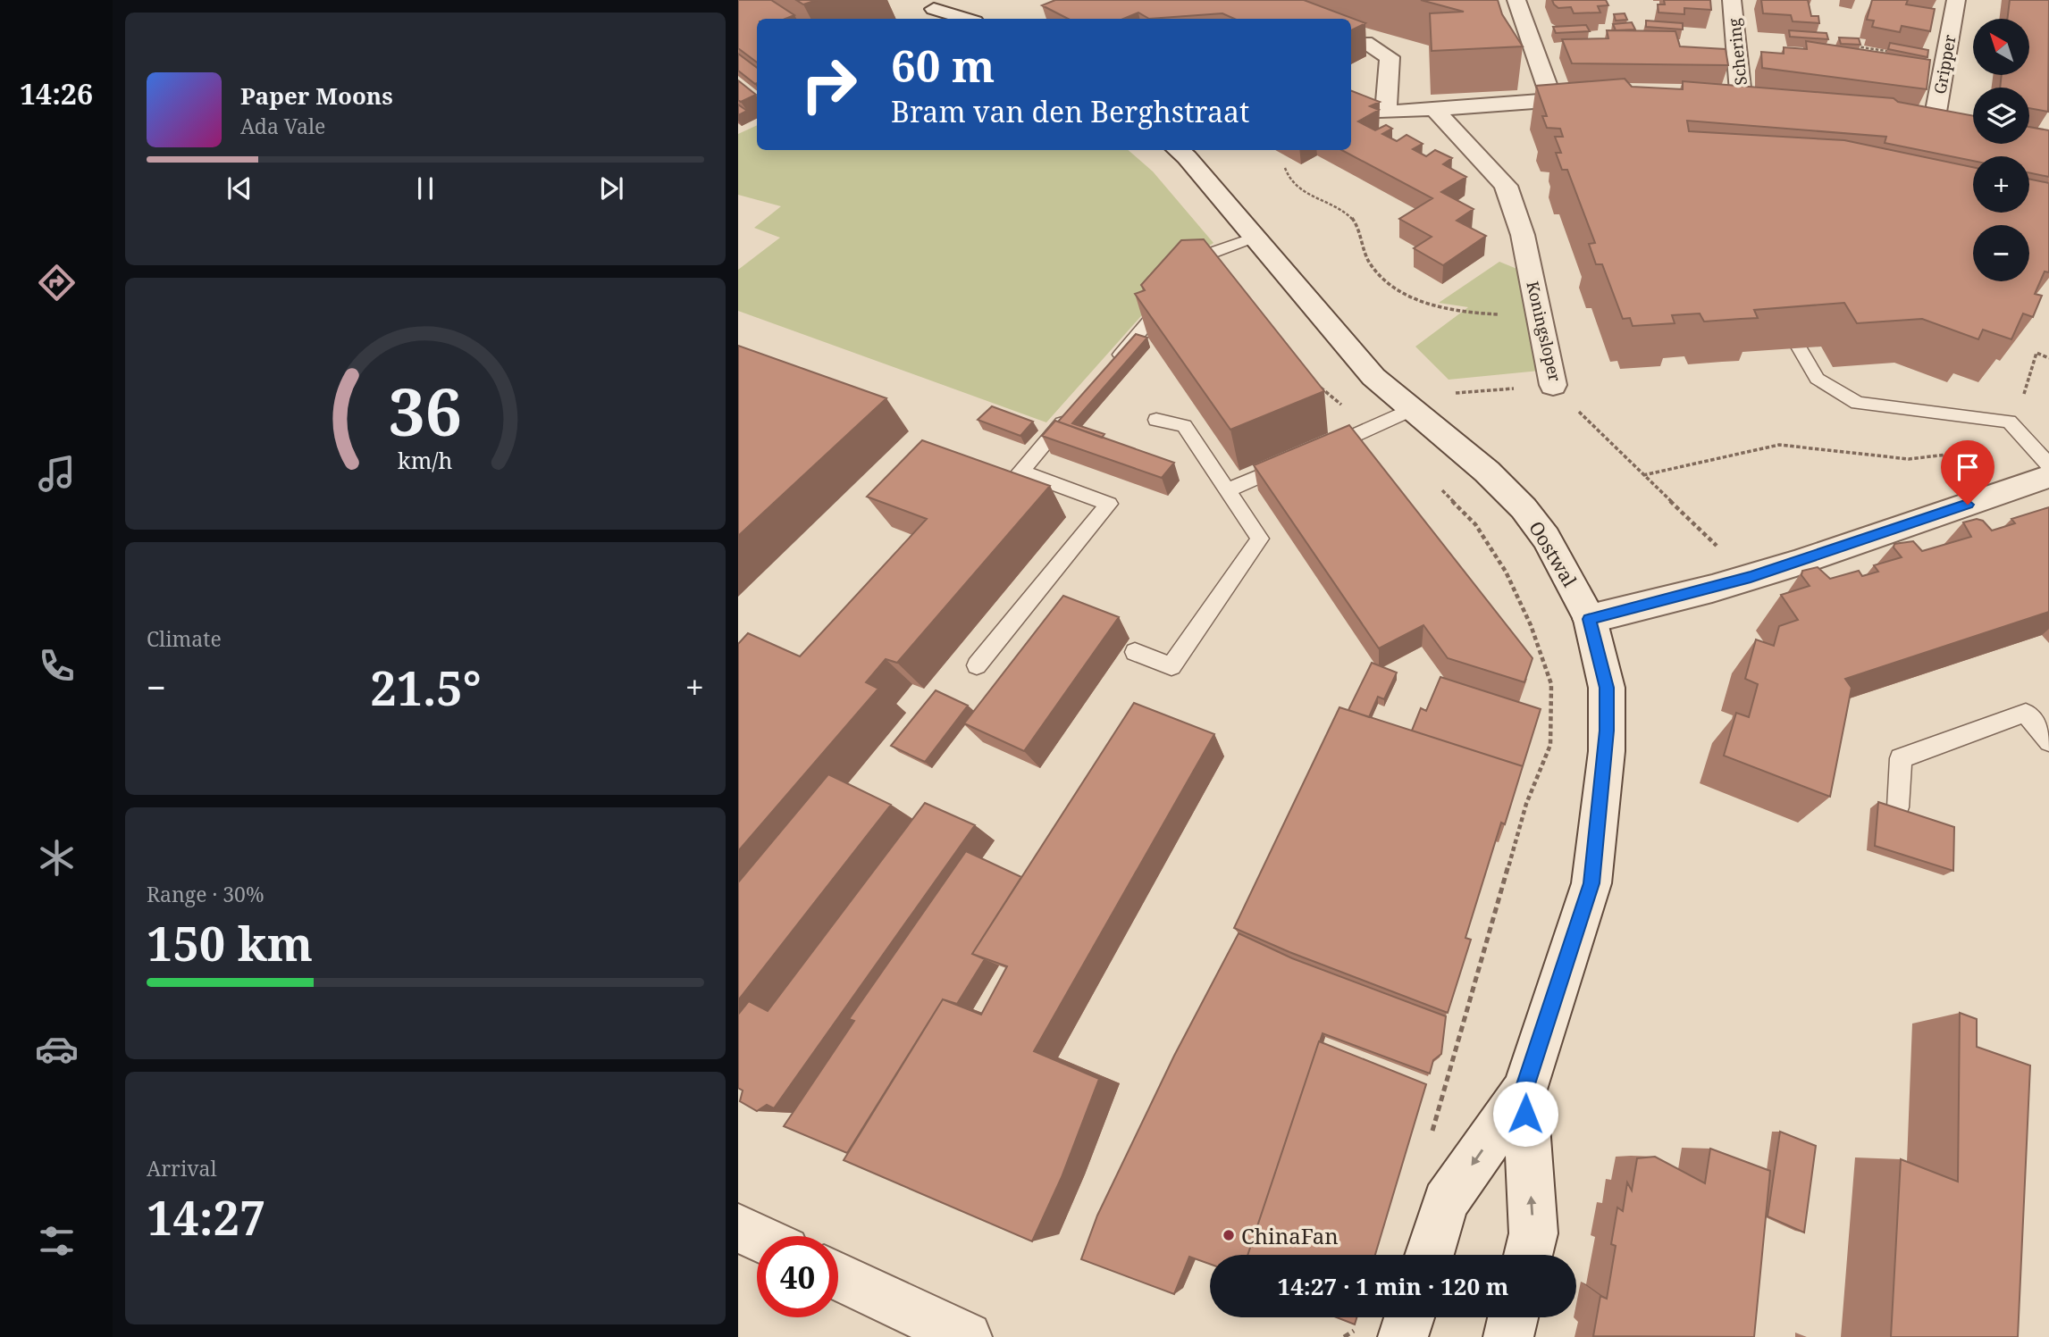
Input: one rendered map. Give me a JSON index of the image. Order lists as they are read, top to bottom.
{
  "streets": {
    "street": [
      "Schering",
      "Gripper",
      "Koningsloper",
      "Oostwal"
    ]
  },
  "places": ["ChinaFan"],
  "north": "top left",
  "page": {
    "tabs": "14:26",
    "map_buttons": ["+", "−"],
    "turn": ["60 m", "Bram van den Berghstraat"],
    "song": ["Paper Moons", "Ada Vale"],
    "tile": [
      "Climate",
      ["Range · 30%", "150 km"],
      ["Arrival", "14:27"]
    ],
    "heat": ["−", "21.5°", "+"],
    "limit": "40",
    "trip": "14:27 · 1 min · 120 m",
    "gauge": ["36", "km/h"]
  }
}
